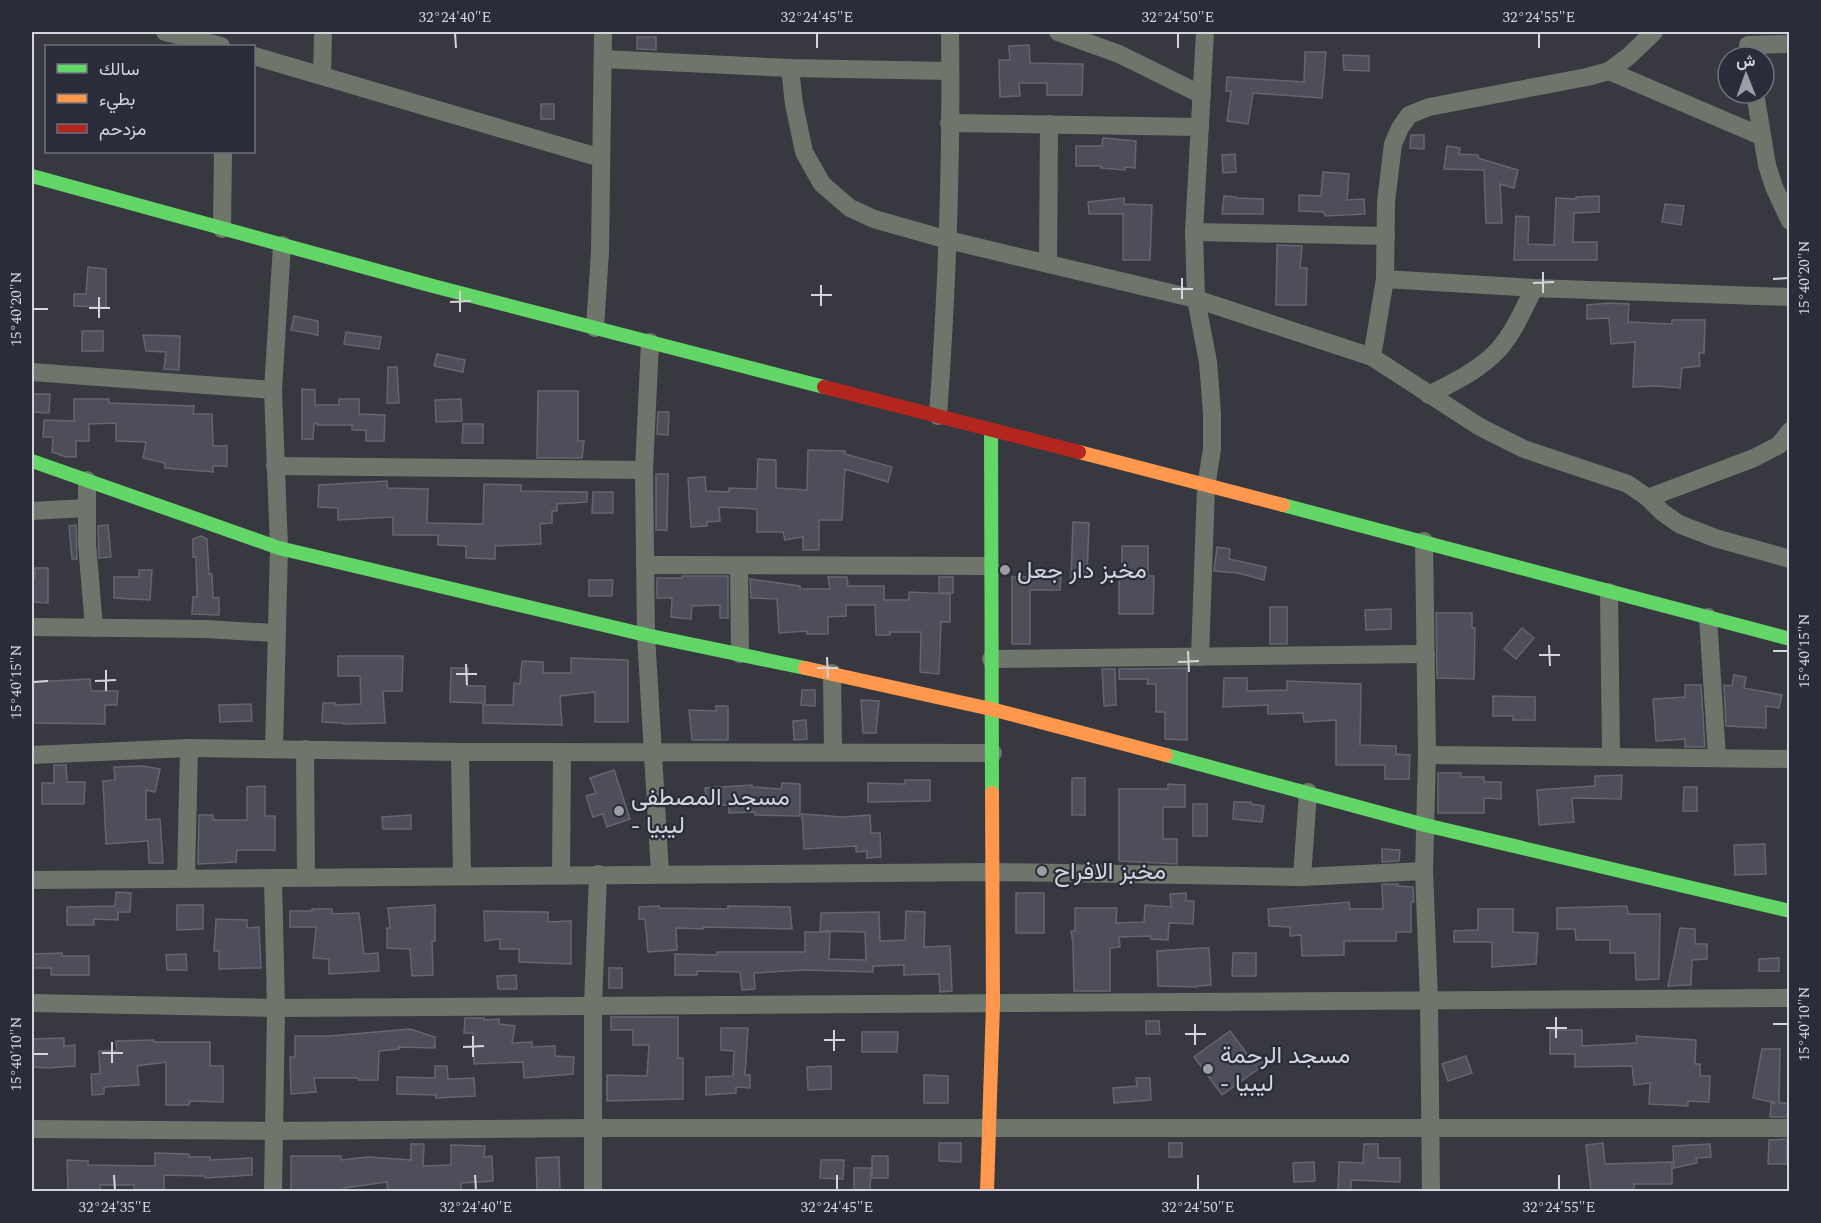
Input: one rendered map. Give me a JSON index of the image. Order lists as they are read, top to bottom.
{
  "places": [
    "مخبز دار جعل",
    "مسجد المصطفى - ليبيا",
    "مخبز الافراح",
    "مسجد الرحمة - ليبيا"
  ],
  "legend": ["سالك", "بطيء", "مزدحم"],
  "north": "top",
  "coordinates": [
    "32°24'40\"E",
    "32°24'45\"E",
    "32°24'50\"E",
    "32°24'55\"E",
    "15°40'20\"N",
    "15°40'15\"N",
    "15°40'10\"N",
    "32°24'35\"E"
  ]
}
